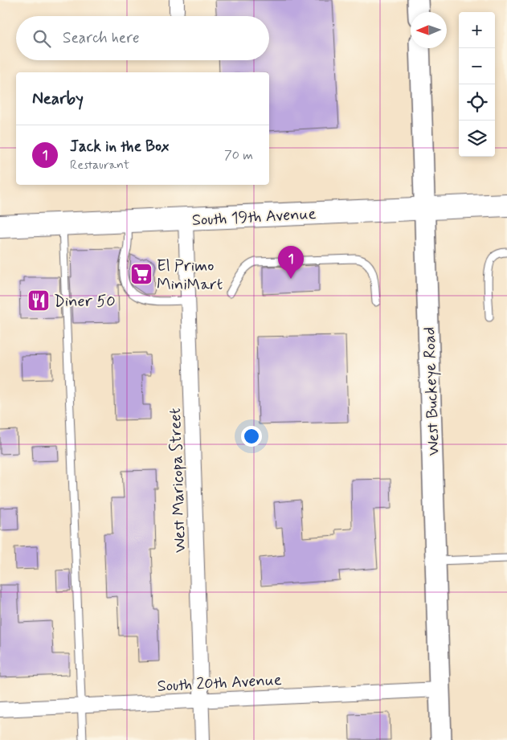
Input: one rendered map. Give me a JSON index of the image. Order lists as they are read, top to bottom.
{
  "streets": {
    "main road": ["South 19th Avenue", "West Buckeye Road"],
    "street": ["West Maricopa Street", "South 20th Avenue"]
  },
  "crossings": [
    ["South 19th Avenue", "West Buckeye Road"],
    ["South 19th Avenue", "West Maricopa Street"],
    ["West Buckeye Road", "South 20th Avenue"],
    ["West Maricopa Street", "South 20th Avenue"]
  ],
  "places": {
    "supermarket": ["El Primo MiniMart"],
    "restaurant": ["Diner 50"]
  },
  "north": "left",
  "page": {
    "map_buttons": ["+", "−"],
    "search": "Search here",
    "heading": "Nearby",
    "list": [
      {
        "mark": "1",
        "name": "Jack in the Box",
        "note": "Restaurant",
        "value": "70 m"
      }
    ],
    "pins": "1"
  }
}
